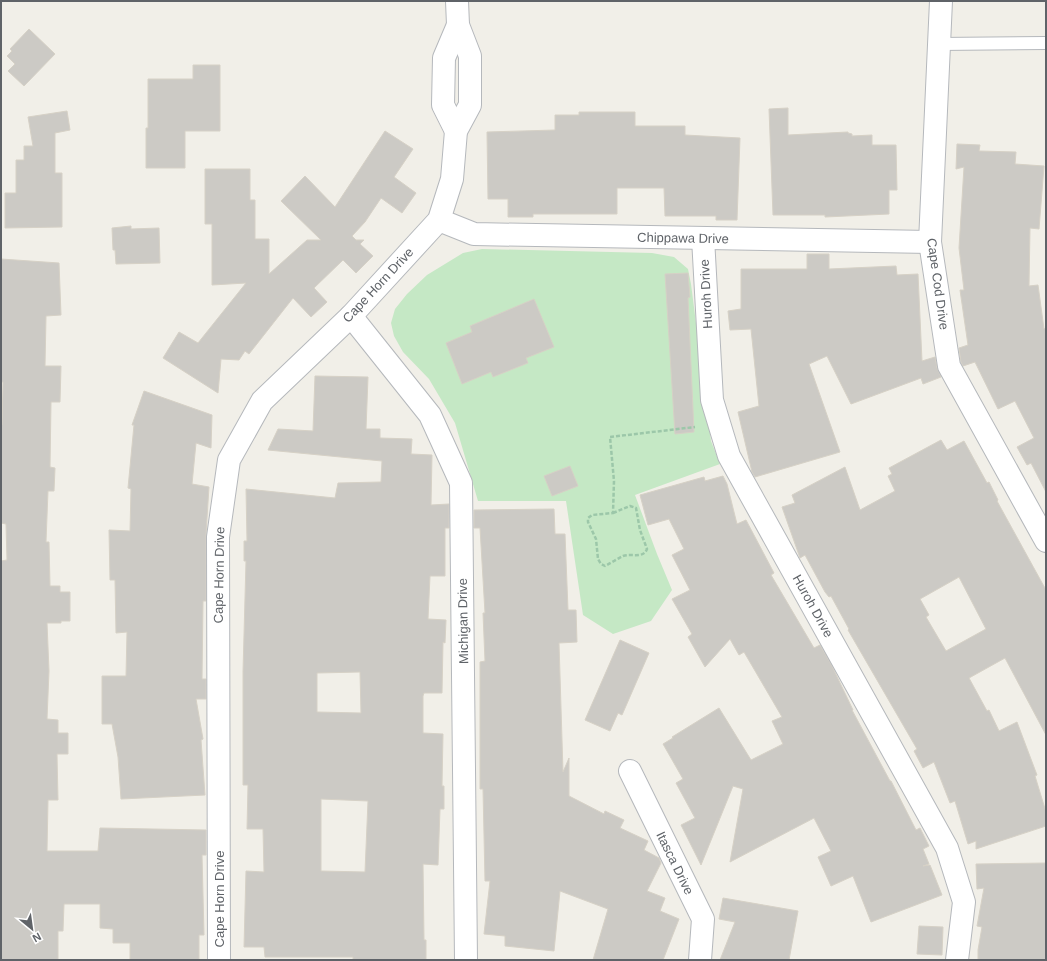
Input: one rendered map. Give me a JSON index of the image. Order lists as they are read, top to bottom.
{
  "streets": {
    "street": [
      "Chippawa Drive",
      "Cape Cod Drive",
      "Cape Horn Drive",
      "Huroh Drive",
      "Michigan Drive",
      "Itasca Drive"
    ]
  },
  "crossings": [
    ["Chippawa Drive", "Cape Cod Drive"],
    ["Chippawa Drive", "Cape Horn Drive"],
    ["Chippawa Drive", "Huroh Drive"],
    ["Cape Horn Drive", "Michigan Drive"]
  ],
  "north": "bottom right"
}
